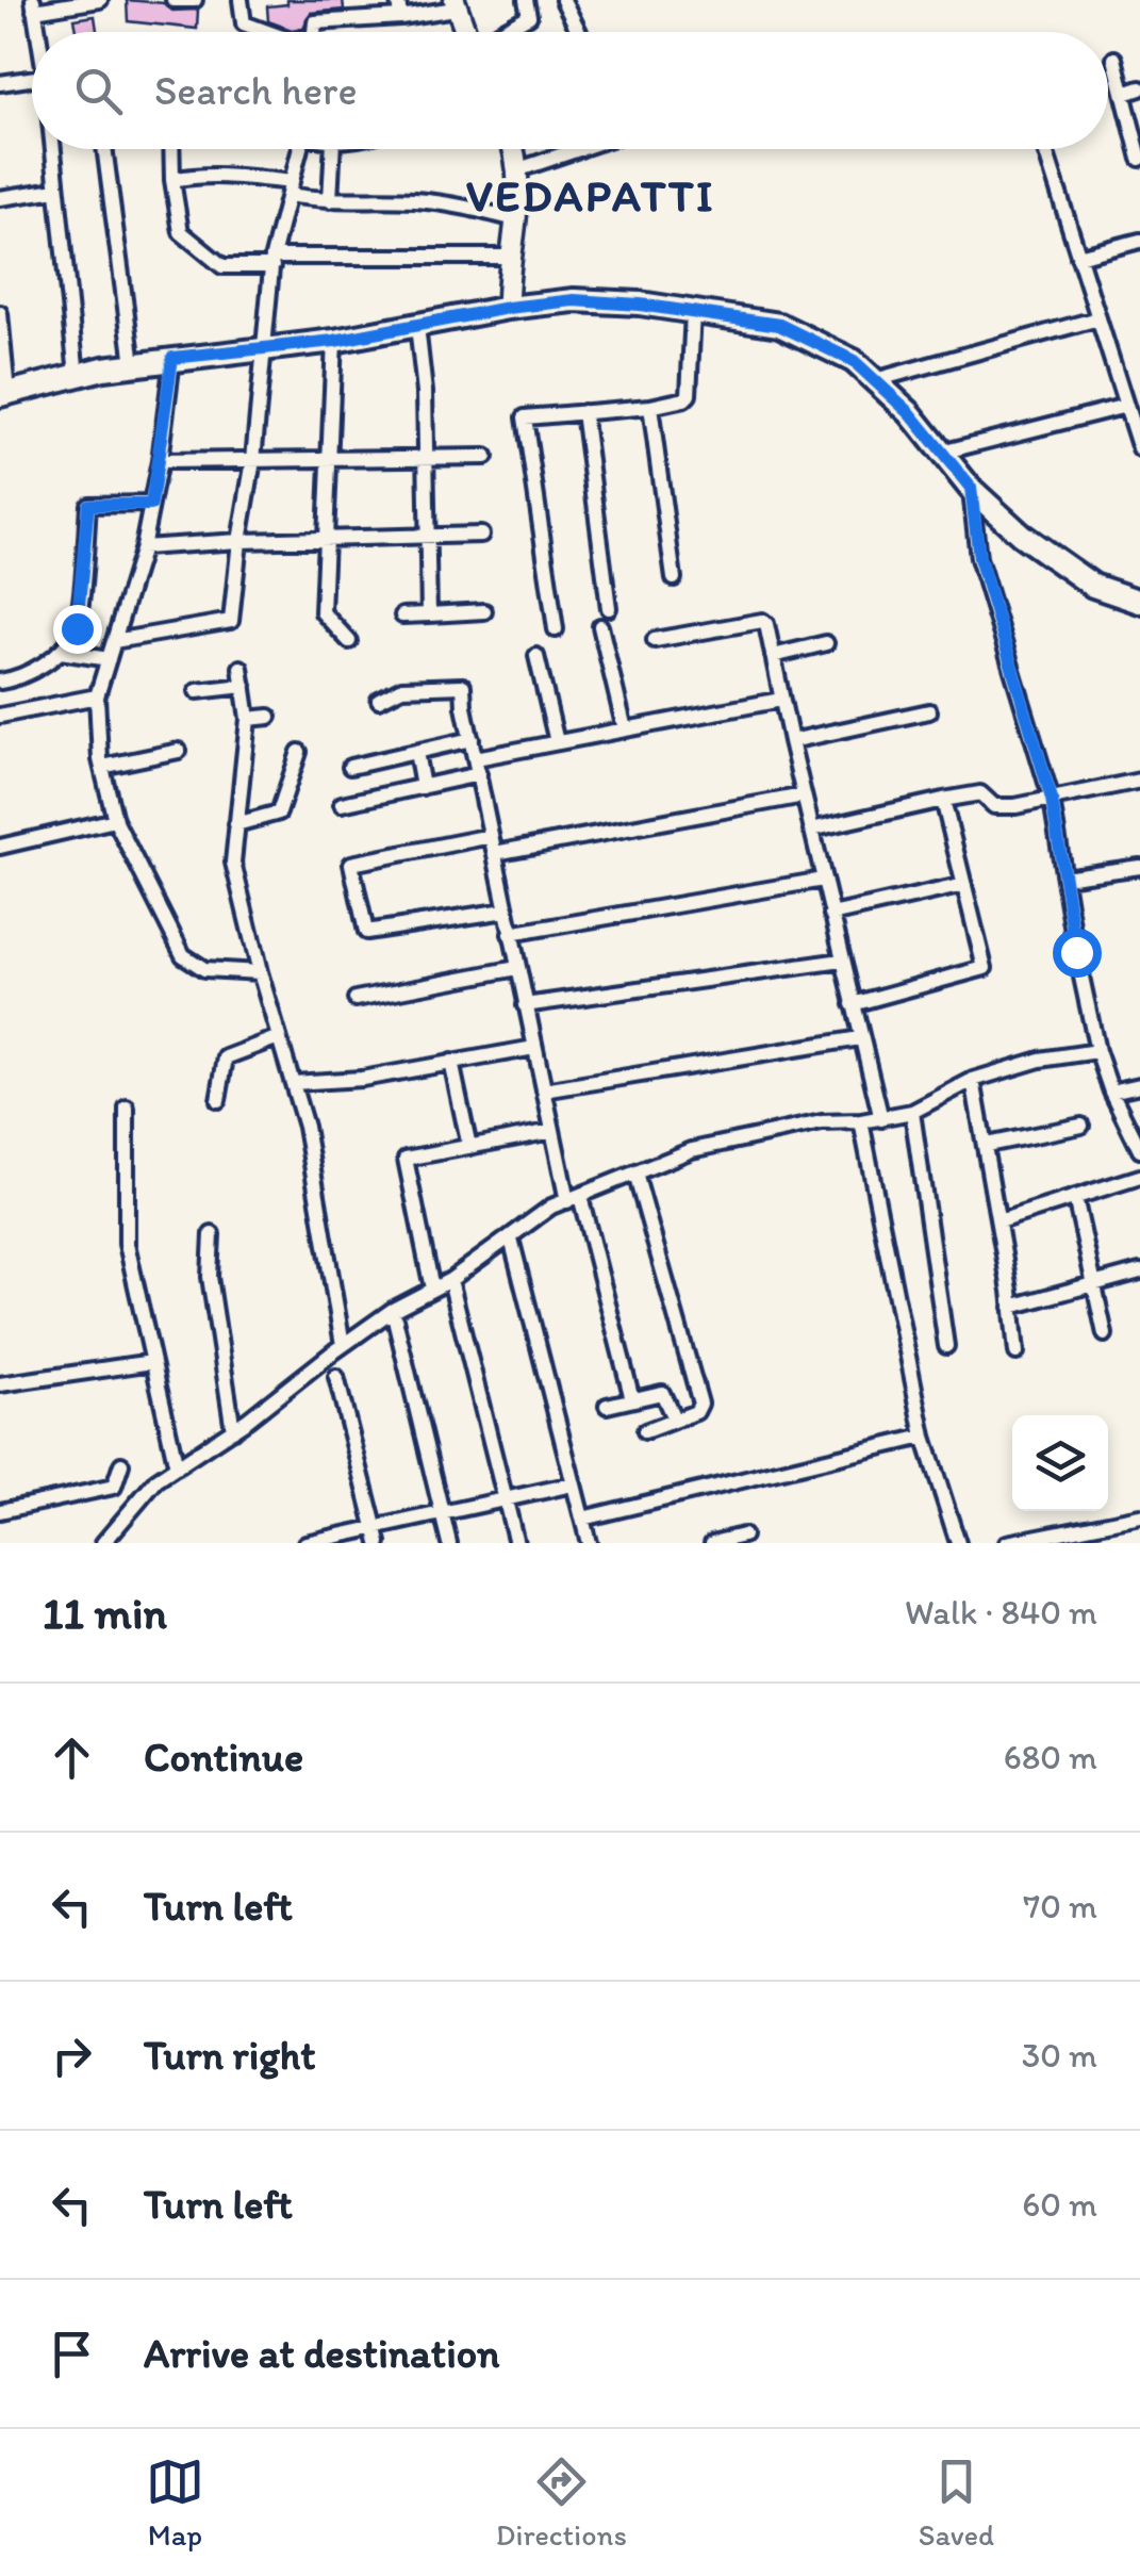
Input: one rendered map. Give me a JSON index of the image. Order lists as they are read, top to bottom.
{
  "districts": ["VEDAPATTI"],
  "page": {
    "search": "Search here",
    "heading": ["11 min", "Walk · 840 m"],
    "list": [
      ["Continue", "680 m"],
      ["Turn left", "70 m"],
      ["Turn right", "30 m"],
      ["Turn left", "60 m"],
      "Arrive at destination"
    ],
    "nav": ["Map", "Directions", "Saved"]
  }
}
